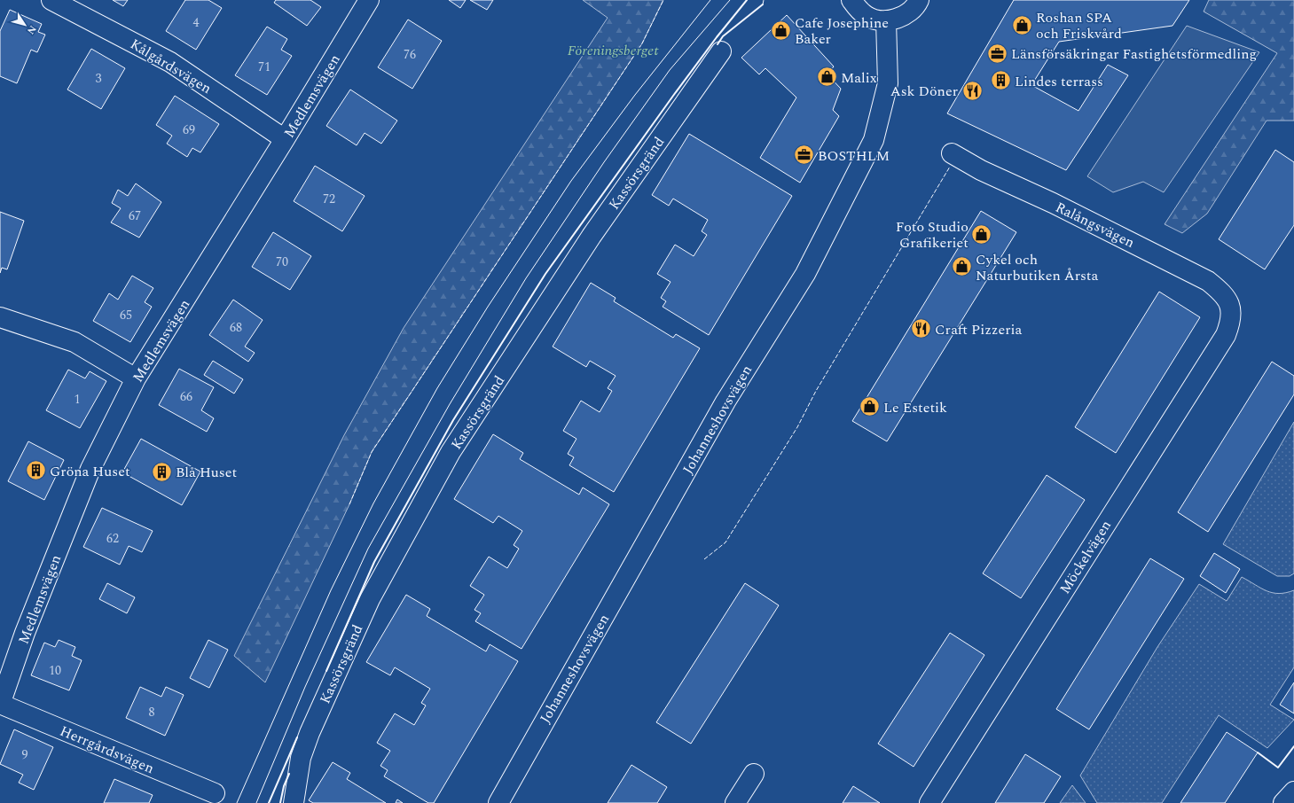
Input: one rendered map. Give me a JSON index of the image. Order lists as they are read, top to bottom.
{
  "streets": {
    "street": [
      "Kålgårdsvägen",
      "Medlemsvägen",
      "Kassörsgränd",
      "Ralångsvägen",
      "Johanneshovsvägen",
      "Möckelvägen",
      "Herrgårdsvägen"
    ]
  },
  "crossings": [
    ["Kålgårdsvägen", "Medlemsvägen"],
    ["Medlemsvägen", "Herrgårdsvägen"],
    ["Ralångsvägen", "Möckelvägen"]
  ],
  "parks": ["Föreningsberget"],
  "places": {
    "shop": [
      "Roshan SPA och Friskvård",
      "Cafe Josephine Baker",
      "Malix",
      "Foto Studio Grafikeriet",
      "Cykel och Naturbutiken Årsta",
      "Le Estetik"
    ],
    "office": ["Länsförsäkringar Fastighetsförmedling", "BOSTHLM"],
    "building": ["Lindes terrass", "Gröna Huset", "Blå Huset"],
    "restaurant": ["Ask Döner", "Craft Pizzeria"]
  },
  "house_numbers": [
    "4",
    "76",
    "71",
    "3",
    "69",
    "72",
    "67",
    "70",
    "65",
    "68",
    "66",
    "1",
    "62",
    "10",
    "8",
    "9"
  ],
  "north": "bottom right"
}
